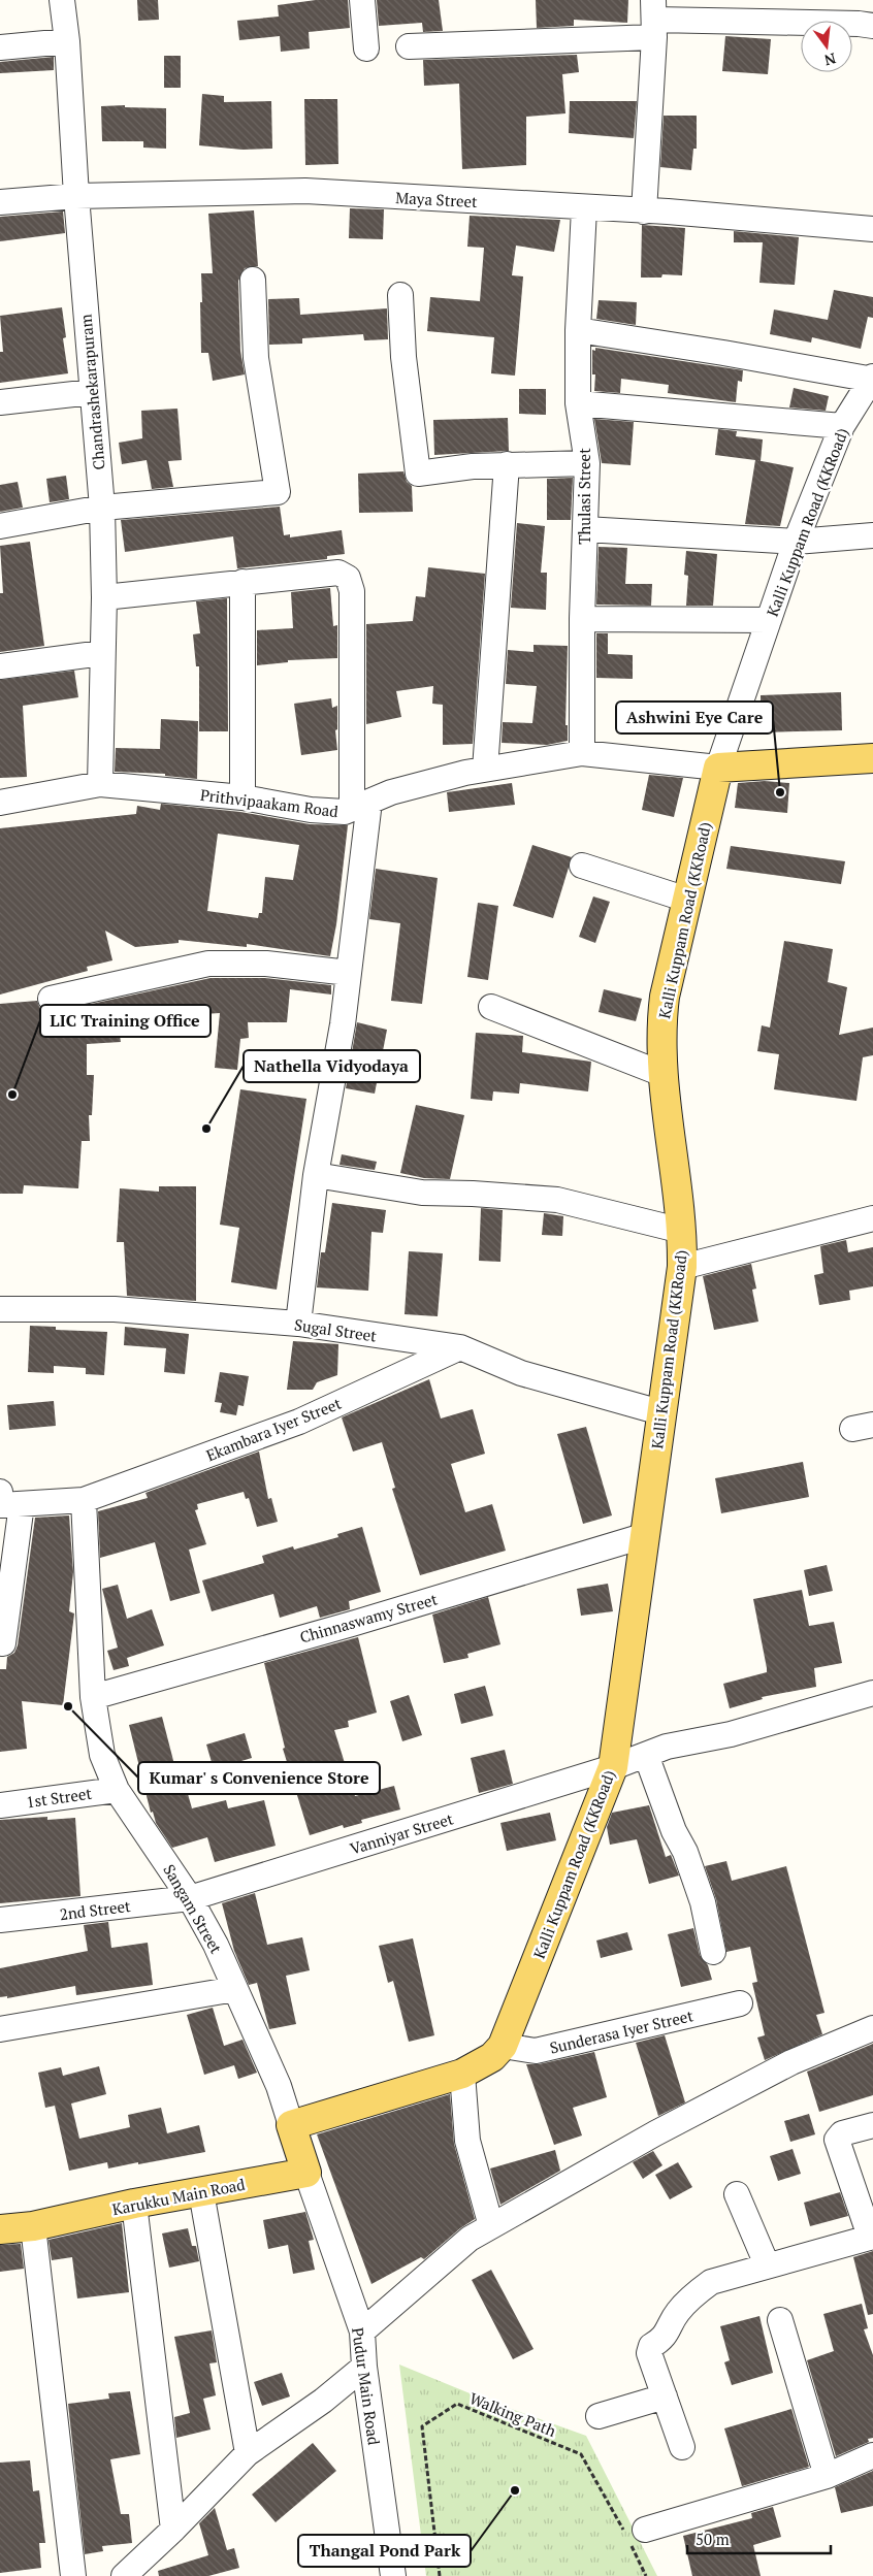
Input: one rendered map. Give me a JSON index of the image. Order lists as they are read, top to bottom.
{
  "streets": {
    "main road": ["Kalli Kuppam Road (KKRoad)", "Karukku Main Road"],
    "street": [
      "Maya Street",
      "Chandrashekarapuram",
      "Thulasi Street",
      "Prithvipaakam Road",
      "Sugal Street",
      "Ekambara Iyer Street",
      "Chinnaswamy Street",
      "1st Street",
      "Vanniyar Street",
      "Sangam Street",
      "2nd Street",
      "Sunderasa Iyer Street",
      "Pudur Main Road"
    ],
    "path": ["Walking Path"]
  },
  "crossings": [
    ["Maya Street", "Chandrashekarapuram"],
    ["Maya Street", "Thulasi Street"],
    ["Chandrashekarapuram", "Prithvipaakam Road"],
    ["Thulasi Street", "Prithvipaakam Road"],
    ["Kalli Kuppam Road (KKRoad)", "Prithvipaakam Road"],
    ["Kalli Kuppam Road (KKRoad)", "Sugal Street"],
    ["Kalli Kuppam Road (KKRoad)", "Chinnaswamy Street"],
    ["Kalli Kuppam Road (KKRoad)", "Vanniyar Street"],
    ["Kalli Kuppam Road (KKRoad)", "Sangam Street"],
    ["Kalli Kuppam Road (KKRoad)", "Sunderasa Iyer Street"],
    ["Sugal Street", "Ekambara Iyer Street"],
    ["Ekambara Iyer Street", "Sangam Street"],
    ["Chinnaswamy Street", "Sangam Street"],
    ["1st Street", "Sangam Street"],
    ["Vanniyar Street", "Sangam Street"],
    ["Vanniyar Street", "2nd Street"],
    ["Sangam Street", "2nd Street"],
    ["Karukku Main Road", "Pudur Main Road"]
  ],
  "places": [
    "Ashwini Eye Care",
    "LIC Training Office",
    "Nathella Vidyodaya",
    "Kumar' s Convenience Store",
    "Thangal Pond Park"
  ],
  "scale_bar": "50 m",
  "north": "bottom"
}
